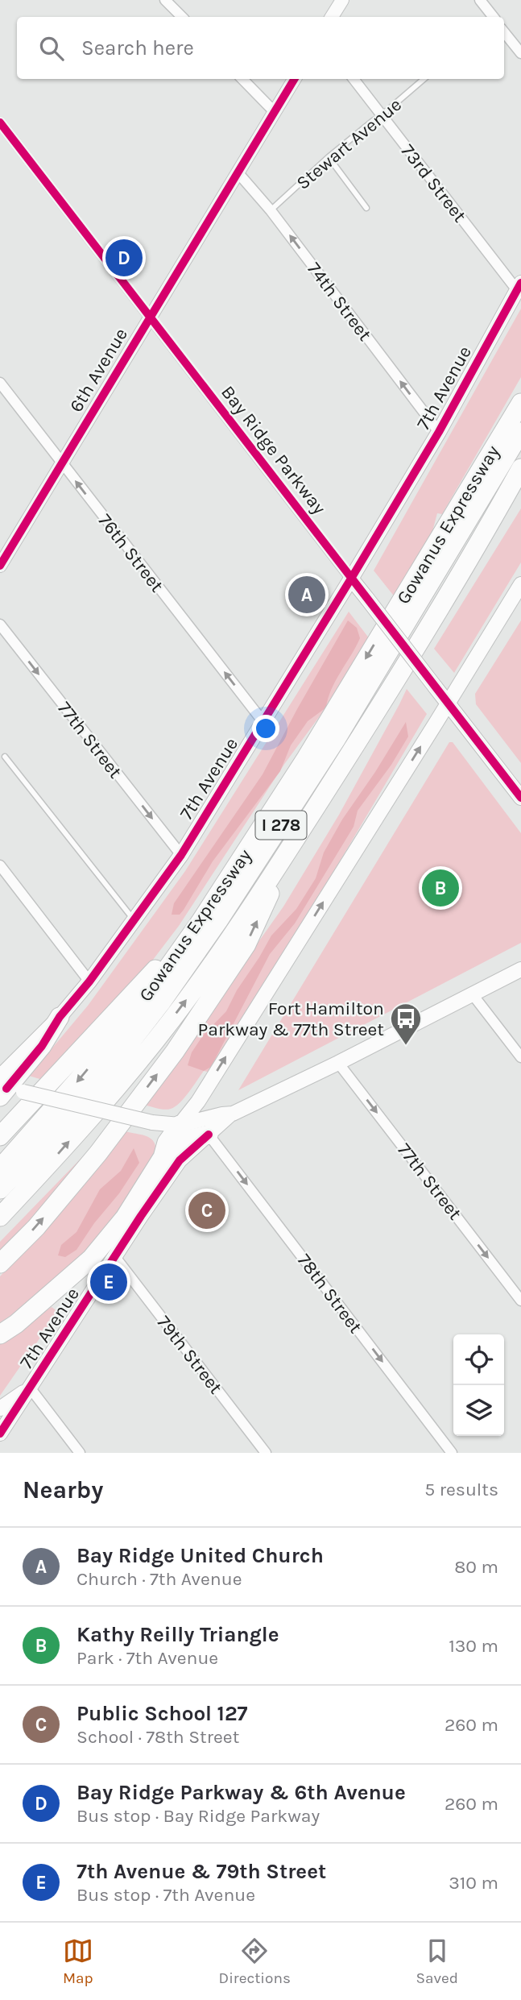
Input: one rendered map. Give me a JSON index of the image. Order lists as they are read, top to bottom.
{
  "streets": {
    "highway": ["Gowanus Expressway", "I 278"],
    "main road": ["7th Avenue", "Bay Ridge Parkway"],
    "street": [
      "73rd Street",
      "74th Street",
      "6th Avenue",
      "76th Street",
      "77th Street",
      "78th Street",
      "79th Street"
    ],
    "lane": ["Stewart Avenue"]
  },
  "crossings": [
    ["Stewart Avenue", "73rd Street"],
    ["Stewart Avenue", "74th Street"],
    ["73rd Street", "7th Avenue"],
    ["74th Street", "6th Avenue"],
    ["74th Street", "7th Avenue"],
    ["6th Avenue", "Bay Ridge Parkway"],
    ["6th Avenue", "76th Street"],
    ["7th Avenue", "Bay Ridge Parkway"],
    ["7th Avenue", "76th Street"],
    ["7th Avenue", "77th Street"],
    ["7th Avenue", "78th Street"],
    ["7th Avenue", "79th Street"]
  ],
  "one_way": [
    "74th Street",
    "76th Street",
    "77th Street",
    "78th Street"
  ],
  "places": {
    "bus stop": ["Fort Hamilton Parkway & 77th Street"]
  },
  "page": {
    "search": "Search here",
    "pins": [
      "D",
      "A",
      "B",
      "C",
      "E"
    ],
    "heading": ["Nearby", "5 results"],
    "list": [
      {
        "mark": "A",
        "name": "Bay Ridge United Church",
        "note": "Church · 7th Avenue",
        "value": "80 m"
      },
      {
        "mark": "B",
        "name": "Kathy Reilly Triangle",
        "note": "Park · 7th Avenue",
        "value": "130 m"
      },
      {
        "mark": "C",
        "name": "Public School 127",
        "note": "School · 78th Street",
        "value": "260 m"
      },
      {
        "mark": "D",
        "name": "Bay Ridge Parkway & 6th Avenue",
        "note": "Bus stop · Bay Ridge Parkway",
        "value": "260 m"
      },
      {
        "mark": "E",
        "name": "7th Avenue & 79th Street",
        "note": "Bus stop · 7th Avenue",
        "value": "310 m"
      }
    ],
    "nav": ["Map", "Directions", "Saved"]
  }
}
